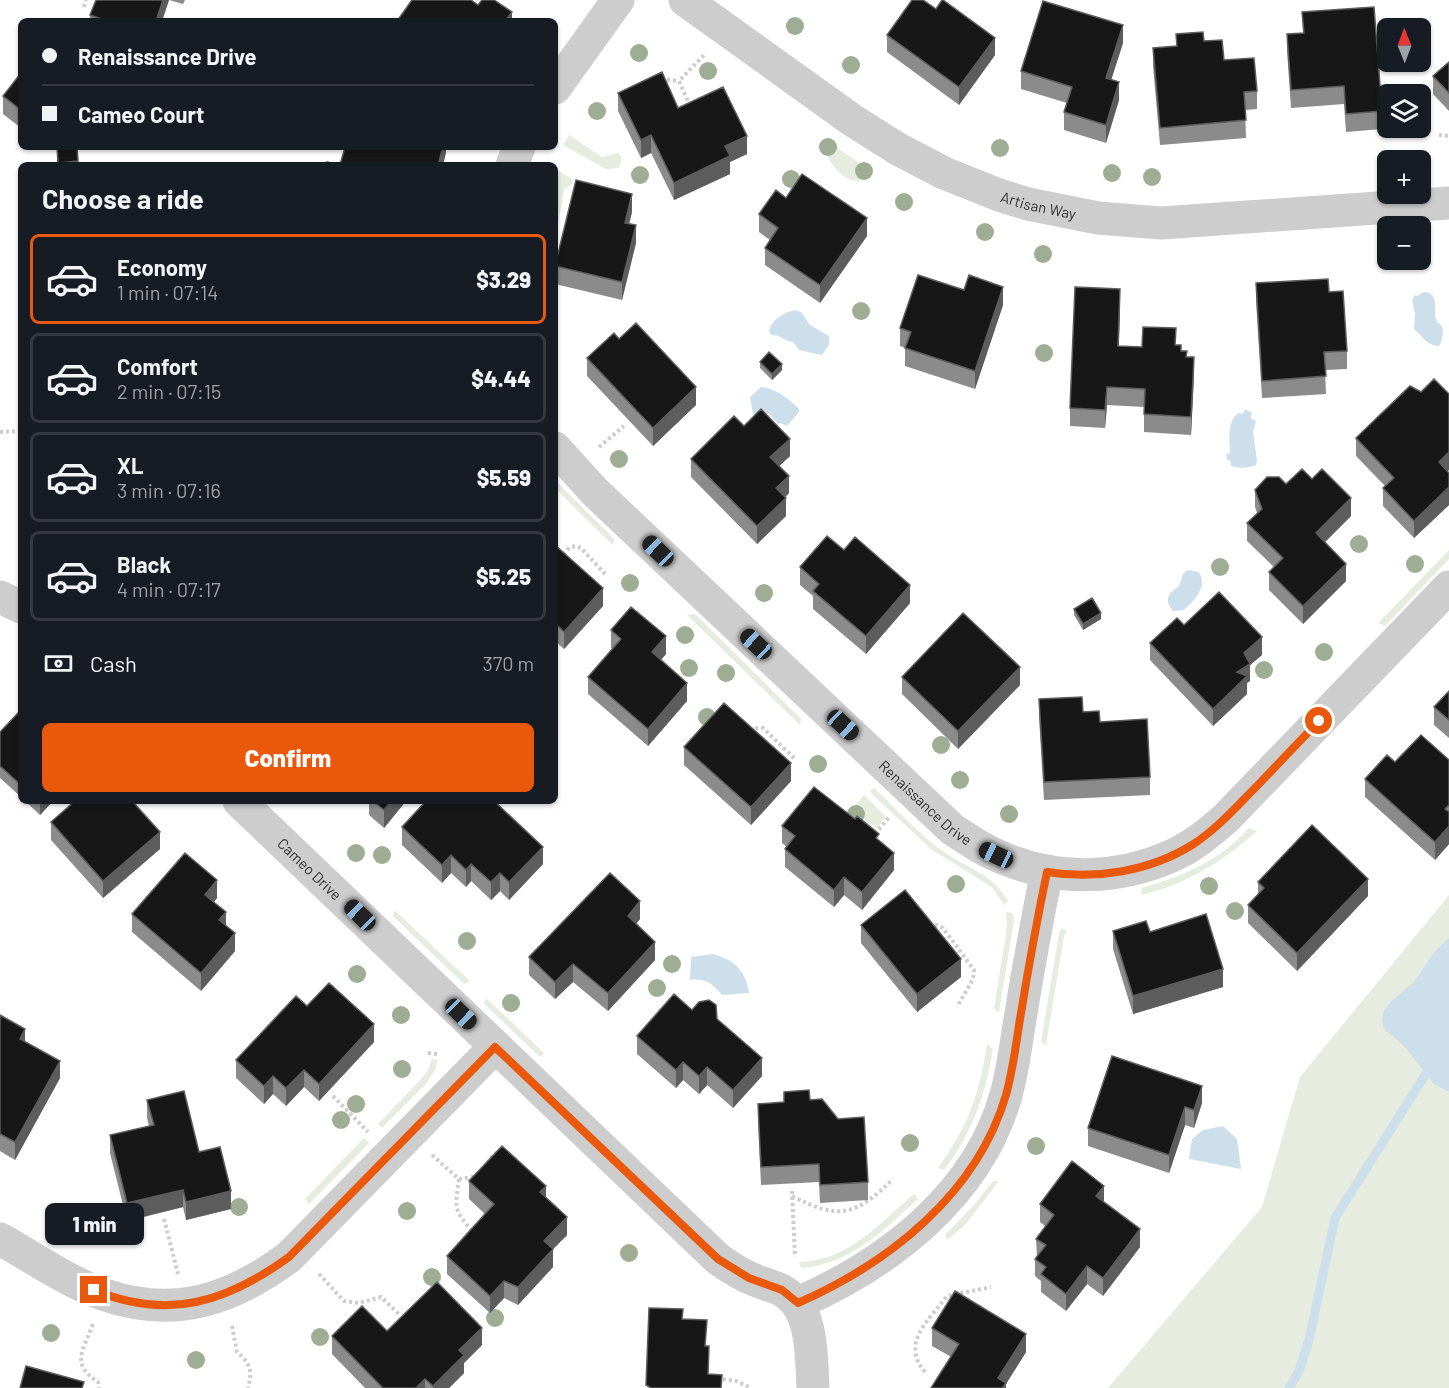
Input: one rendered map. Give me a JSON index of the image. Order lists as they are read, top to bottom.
{
  "streets": {
    "street": ["Artisan Way", "Renaissance Drive", "Cameo Drive"]
  },
  "north": "top",
  "page": {
    "map_buttons": ["+", "−"],
    "banner": ["Renaissance Drive", "Cameo Court"],
    "heading": "Choose a ride",
    "list": [
      {
        "name": "Economy",
        "note": "1 min · 07:14",
        "value": "$3.29"
      },
      {
        "name": "Comfort",
        "note": "2 min · 07:15",
        "value": "$4.44"
      },
      {
        "name": "XL",
        "note": "3 min · 07:16",
        "value": "$5.59"
      },
      {
        "name": "Black",
        "note": "4 min · 07:17",
        "value": "$5.25"
      }
    ],
    "pay": ["Cash", "370 m"],
    "buttons": "Confirm",
    "bubble": "1 min"
  }
}
